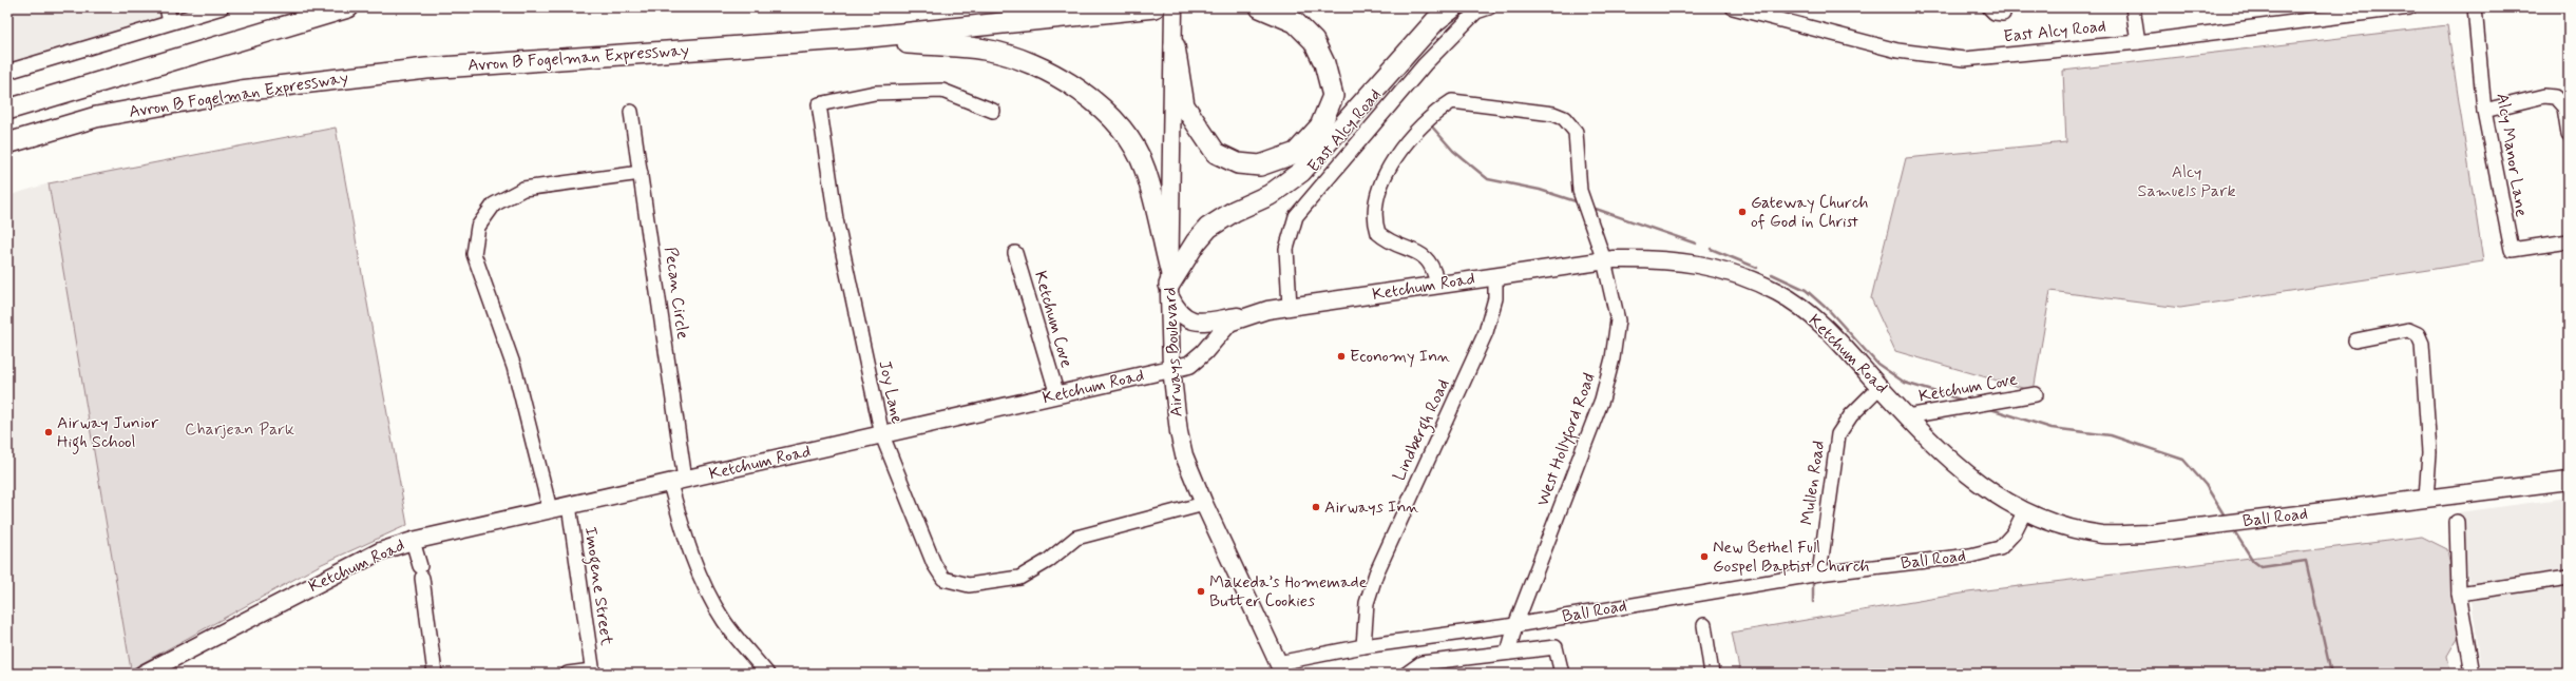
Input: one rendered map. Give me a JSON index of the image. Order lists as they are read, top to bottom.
{
  "streets": {
    "highway": ["Avron B Fogelman Expressway"],
    "main road": ["Ketchum Road", "Airways Boulevard", "Ball Road"],
    "street": [
      "East Alcy Road",
      "Alcy Manor Lane",
      "Pecan Circle",
      "Ketchum Cove",
      "Joy Lane",
      "Lindbergh Road",
      "West Hollyford Road",
      "Mullen Road",
      "Imogene Street"
    ]
  },
  "crossings": [
    ["East Alcy Road", "Ketchum Road"],
    ["Ketchum Road", "Pecan Circle"],
    ["Ketchum Road", "Ketchum Cove"],
    ["Ketchum Road", "Airways Boulevard"],
    ["Ketchum Road", "Joy Lane"],
    ["Ketchum Road", "Lindbergh Road"],
    ["Ketchum Road", "West Hollyford Road"],
    ["Ketchum Road", "Mullen Road"],
    ["Ketchum Road", "Ball Road"],
    ["Ketchum Road", "Imogene Street"],
    ["Airways Boulevard", "Joy Lane"],
    ["Airways Boulevard", "Ball Road"],
    ["Lindbergh Road", "Ball Road"],
    ["West Hollyford Road", "Ball Road"],
    ["Mullen Road", "Ball Road"]
  ],
  "parks": ["Alcy Samuels Park", "Charjean Park"],
  "places": [
    "Gateway Church of God in Christ",
    "Economy Inn",
    "Airway Junior High School",
    "Airways Inn",
    "New Bethel Full Gospel Baptist Church",
    "Makeda’s Homemade Butter Cookies"
  ]
}
